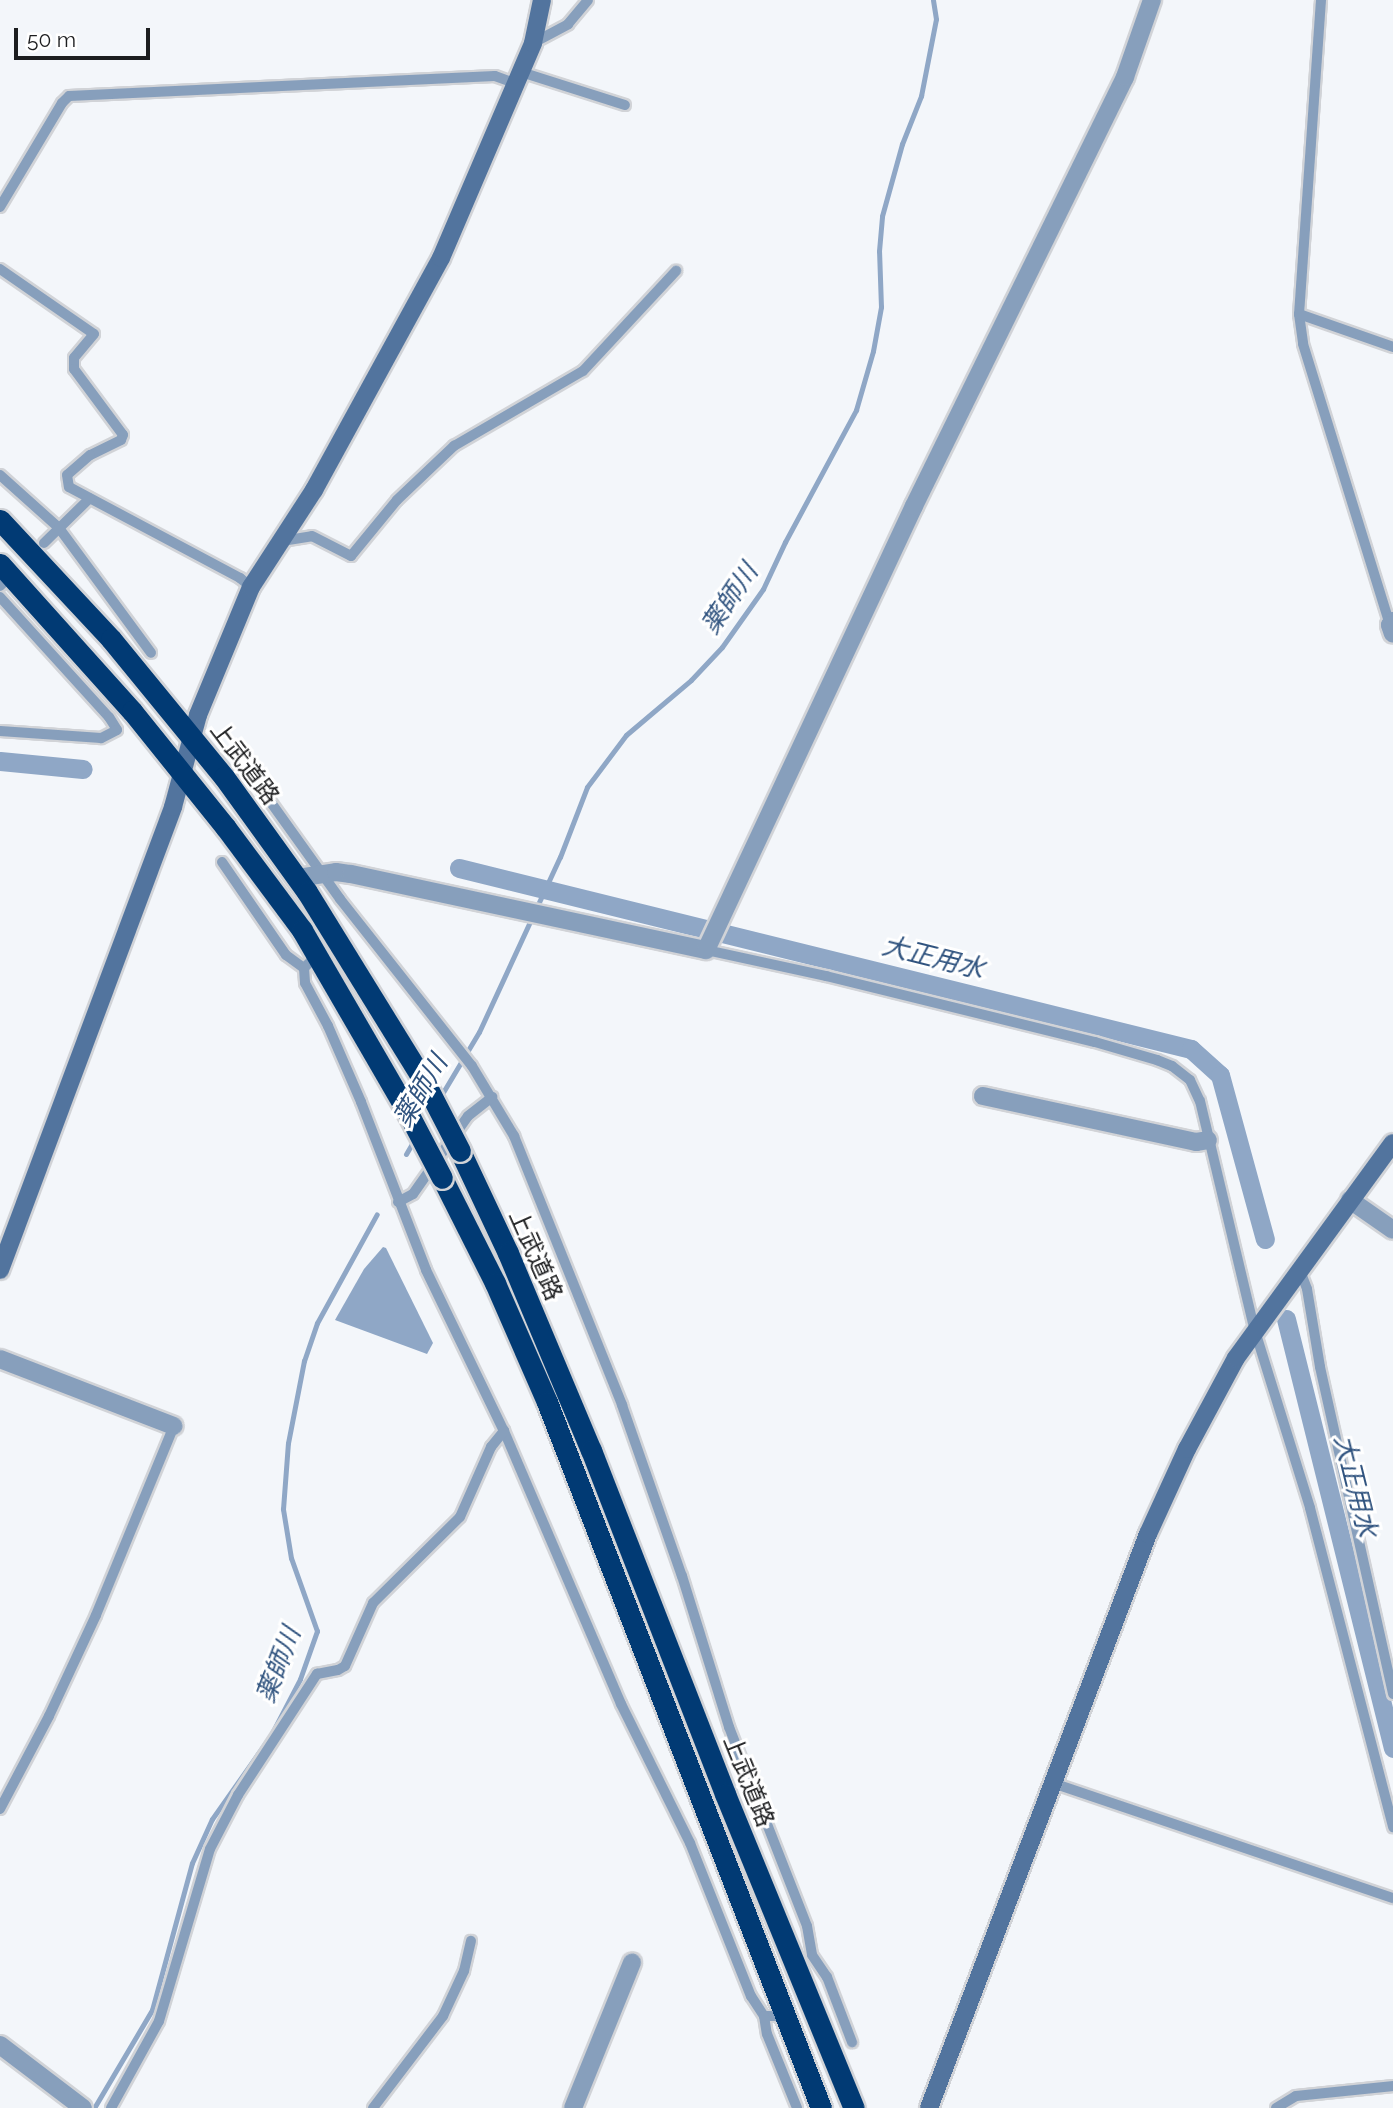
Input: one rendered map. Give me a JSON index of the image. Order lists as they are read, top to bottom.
{
  "streets": {
    "highway": ["上武道路"]
  },
  "water": ["薬師川", "大正用水"],
  "scale_bar": "50 m"
}
